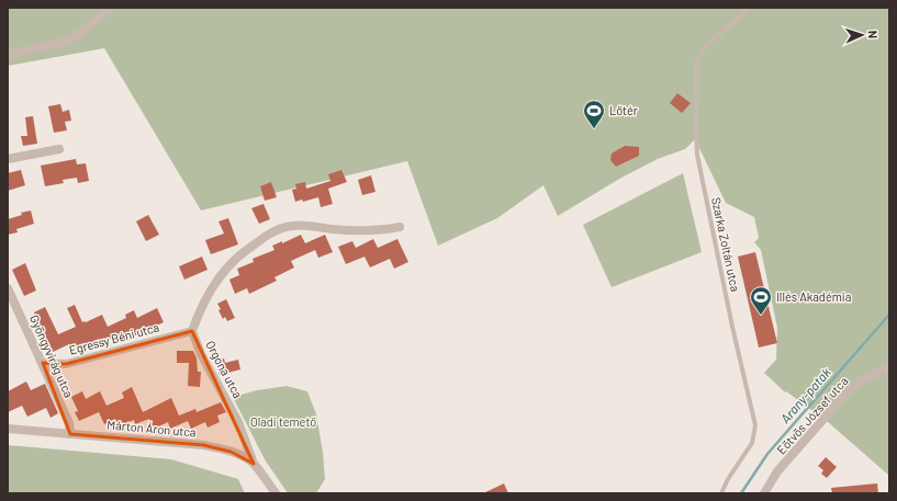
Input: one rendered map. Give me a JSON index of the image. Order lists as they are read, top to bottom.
{
  "streets": {
    "street": [
      "Egressy Béni utca",
      "Gyöngyvirág utca",
      "Orgona utca",
      "Eötvös József utca",
      "Márton Áron utca"
    ],
    "lane": ["Szarka Zoltán utca"]
  },
  "crossings": [
    ["Egressy Béni utca", "Gyöngyvirág utca"],
    ["Egressy Béni utca", "Orgona utca"],
    ["Gyöngyvirág utca", "Márton Áron utca"],
    ["Orgona utca", "Márton Áron utca"]
  ],
  "water": ["Arany-patak"],
  "parks": ["Oladi temető"],
  "places": {
    "sports": ["Lőtér", "Illés Akadémia"]
  },
  "north": "right"
}
